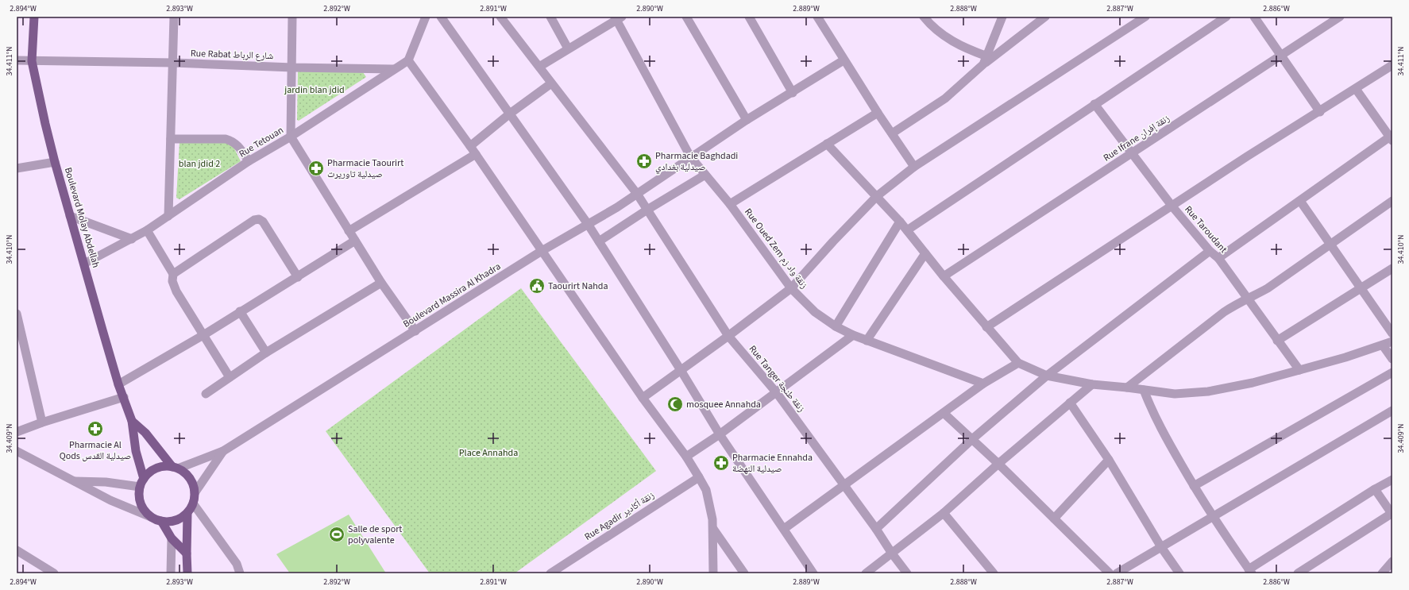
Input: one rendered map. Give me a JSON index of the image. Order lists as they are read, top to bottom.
{
  "streets": {
    "main road": ["Boulevard Molay Abdellah"],
    "street": [
      "Rue Rabat شارع الرباط",
      "Rue Ifrane زنقة إفران",
      "Rue Tetouan",
      "Rue Taroudant",
      "Rue Oued Zem زنقة واد زم",
      "Boulevard Massira Al Khadra",
      "Rue Tanger زنقة طنجة",
      "Rue Agadir زنقة أكادير"
    ]
  },
  "crossings": [
    ["Rue Rabat شارع الرباط", "Rue Tetouan"],
    ["Rue Rabat شارع الرباط", "Boulevard Molay Abdellah"],
    ["Rue Ifrane زنقة إفران", "Rue Taroudant"],
    ["Rue Tetouan", "Boulevard Molay Abdellah"],
    ["Rue Oued Zem زنقة واد زم", "Boulevard Massira Al Khadra"],
    ["Boulevard Massira Al Khadra", "Rue Tanger زنقة طنجة"]
  ],
  "parks": ["jardin blan jdid", "blan jdid 2", "Place Annahda"],
  "places": {
    "pharmacy": [
      "Pharmacie Baghdadi صيدلية بغدادي",
      "Pharmacie Taourirt صيدلية تاوريرت",
      "Pharmacie Al Qods صيدلية القدس",
      "Pharmacie Ennahda صيدلية النهضة"
    ],
    "public building": ["Taourirt Nahda"],
    "mosque": ["mosquee Annahda"],
    "sports": ["Salle de sport polyvalente"]
  },
  "coordinates": [
    "2.894°W",
    "2.893°W",
    "2.892°W",
    "2.891°W",
    "2.890°W",
    "2.889°W",
    "2.888°W",
    "2.887°W",
    "2.886°W",
    "34.411°N",
    "34.410°N",
    "34.409°N"
  ]
}
